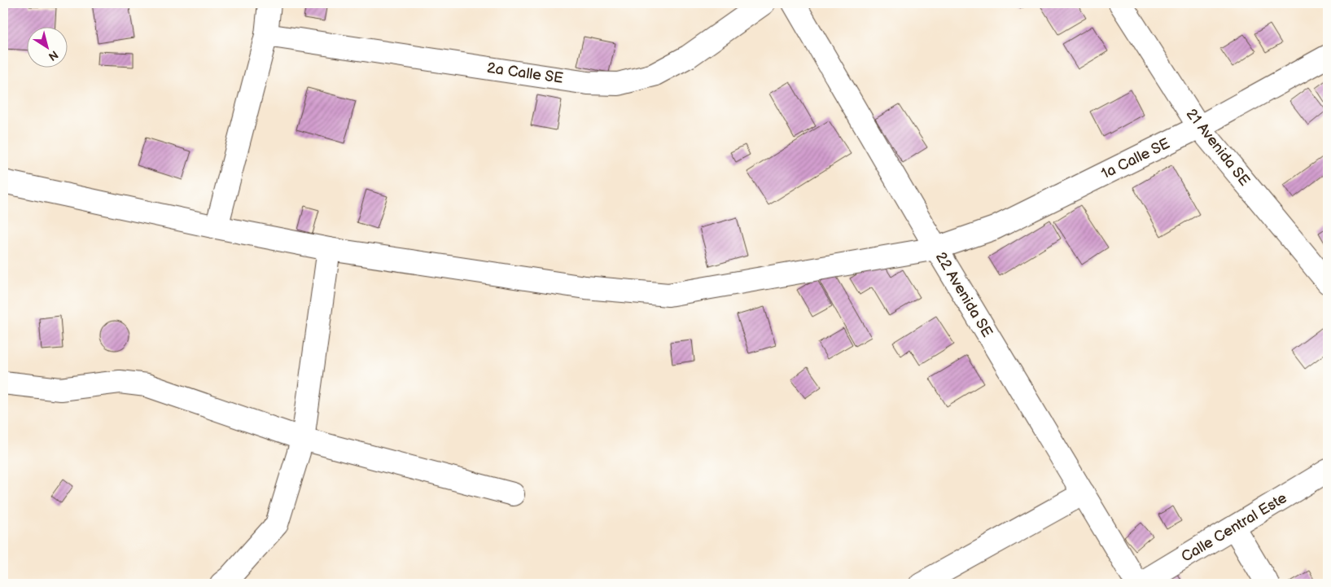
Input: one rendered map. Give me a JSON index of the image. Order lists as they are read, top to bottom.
{
  "streets": {
    "street": [
      "2a Calle SE",
      "21 Avenida SE",
      "1a Calle SE",
      "22 Avenida SE",
      "Calle Central Este"
    ]
  },
  "crossings": [
    ["21 Avenida SE", "1a Calle SE"],
    ["1a Calle SE", "22 Avenida SE"],
    ["22 Avenida SE", "Calle Central Este"]
  ],
  "north": "bottom right"
}
